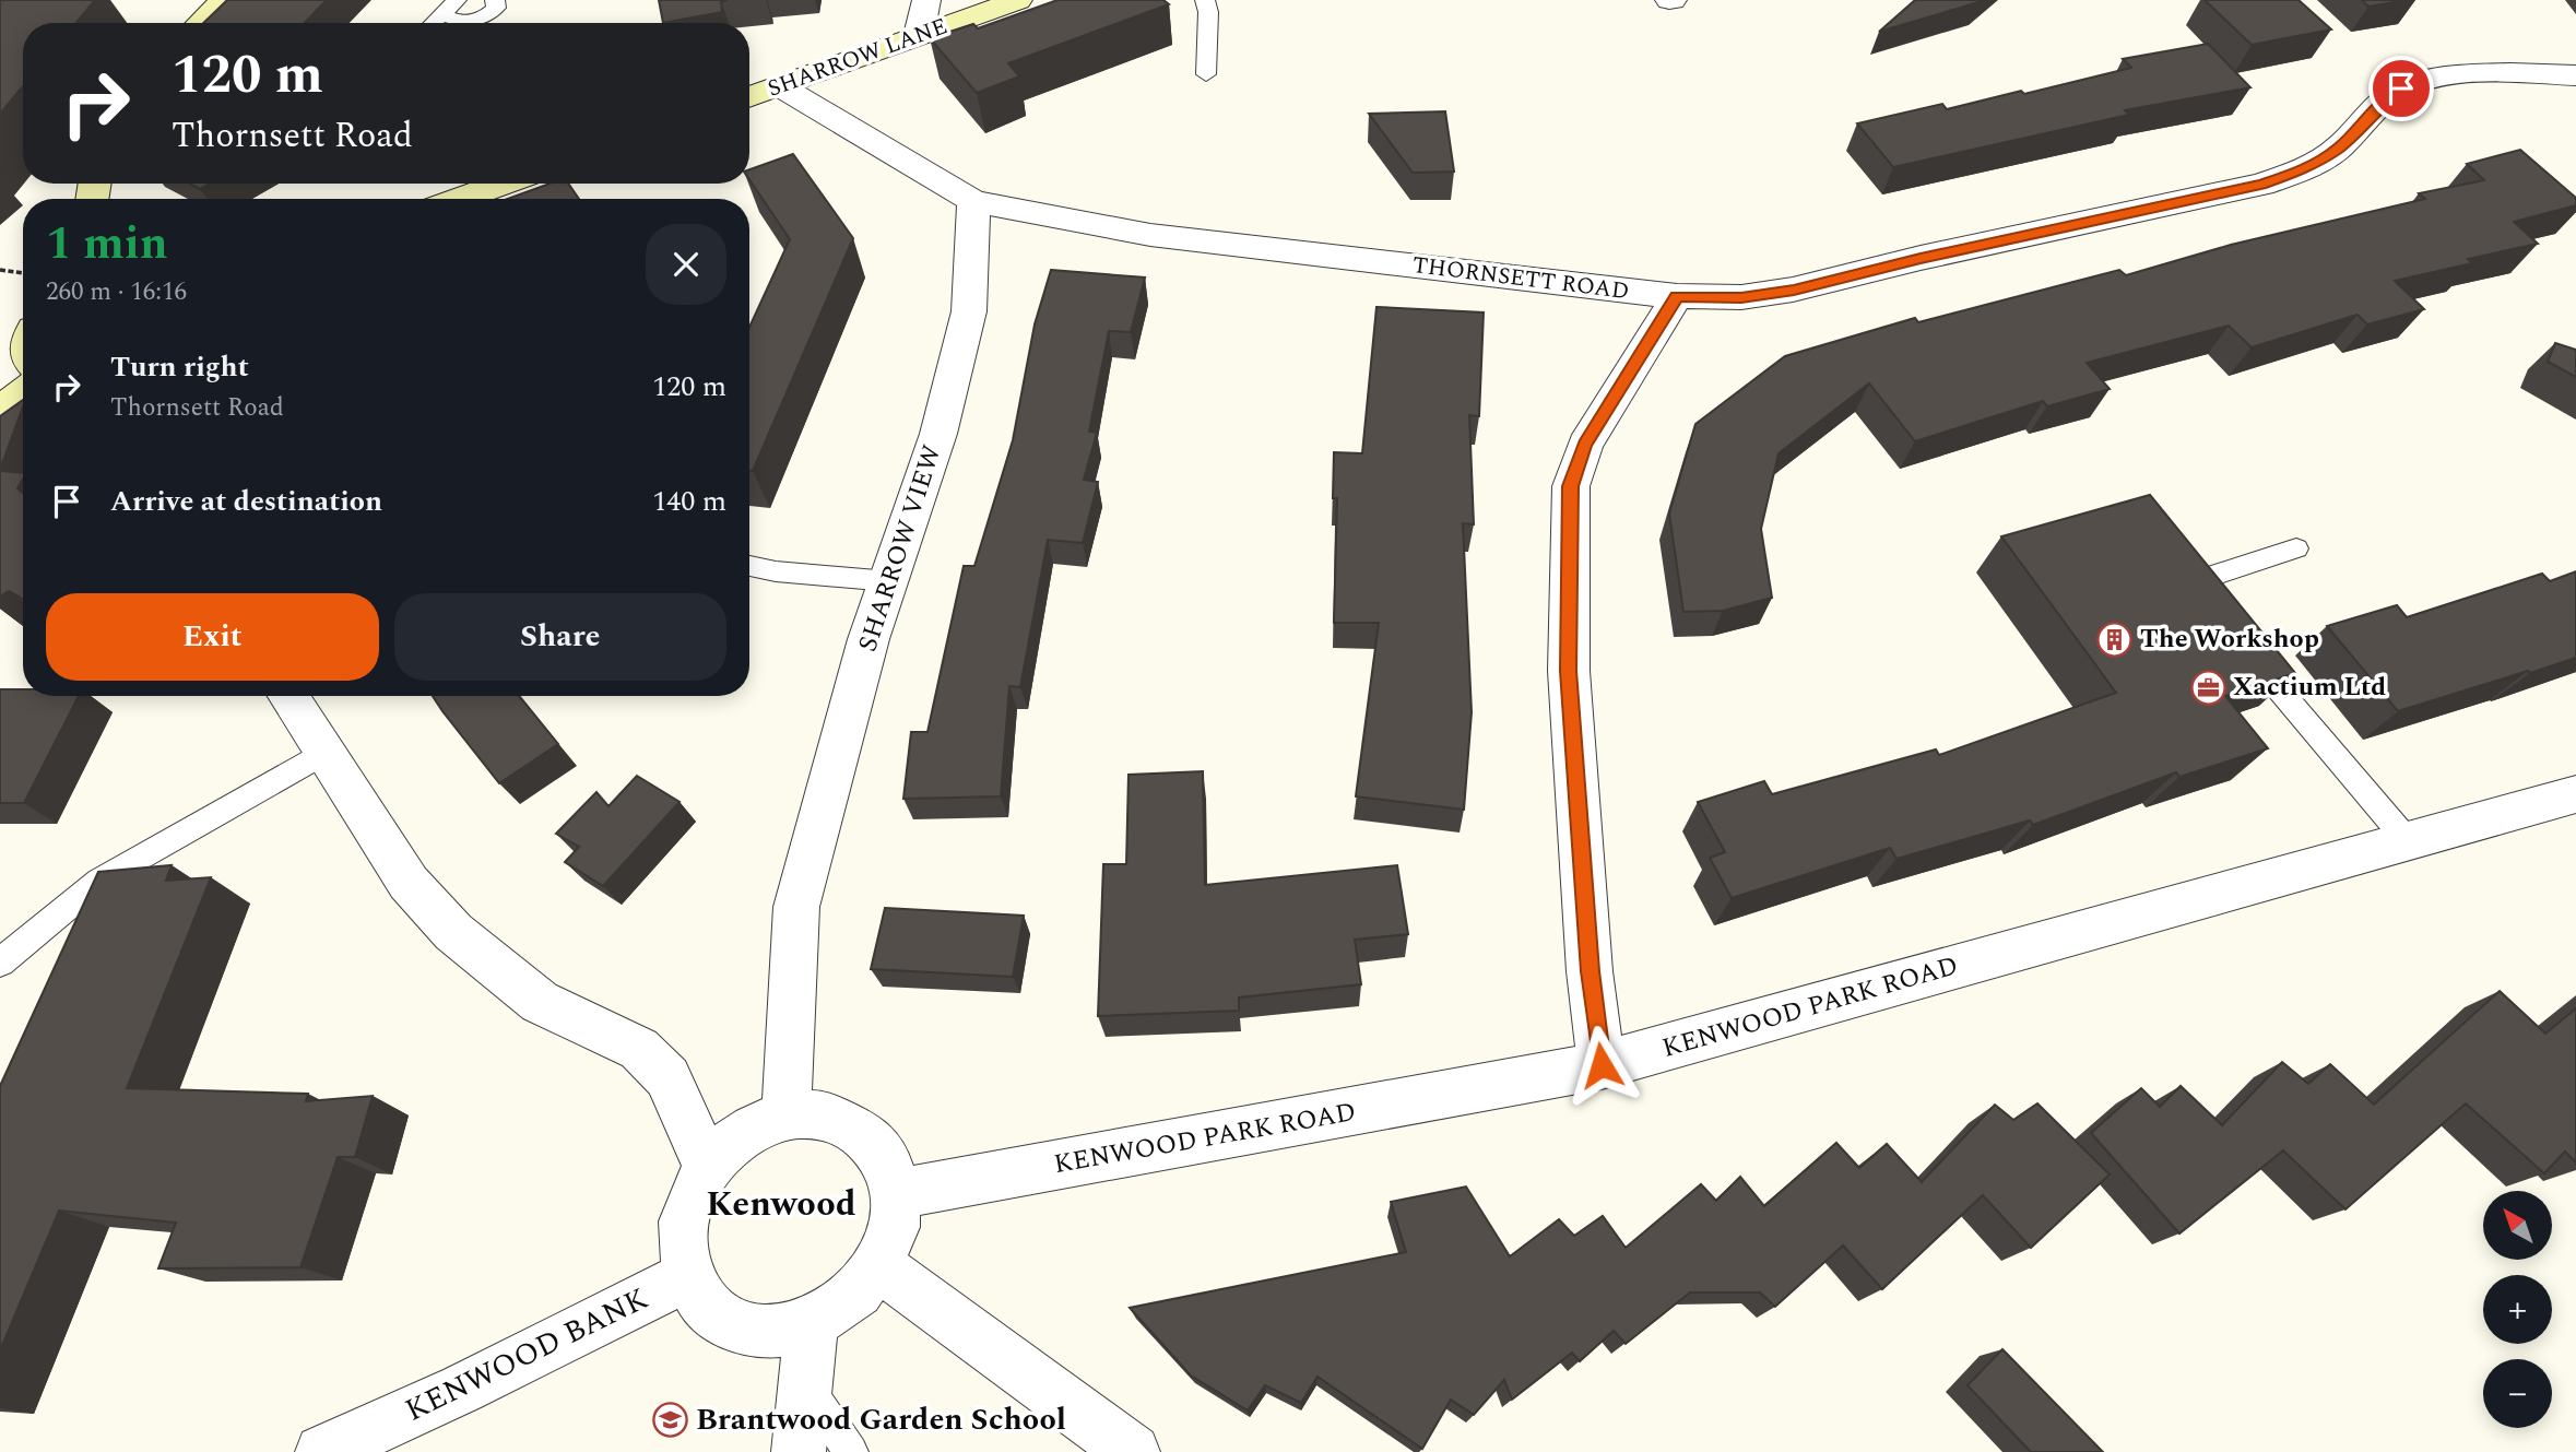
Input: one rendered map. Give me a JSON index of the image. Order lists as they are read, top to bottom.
{
  "streets": {
    "street": [
      "SHARROW LANE",
      "THORNSETT ROAD",
      "SHARROW VIEW",
      "KENWOOD PARK ROAD",
      "KENWOOD BANK"
    ]
  },
  "crossings": [
    ["THORNSETT ROAD", "SHARROW VIEW"],
    ["SHARROW VIEW", "KENWOOD PARK ROAD"],
    ["SHARROW VIEW", "KENWOOD BANK"],
    ["KENWOOD PARK ROAD", "KENWOOD BANK"]
  ],
  "districts": ["Kenwood"],
  "places": {
    "building": ["The Workshop"],
    "office": ["Xactium Ltd"],
    "school or university": ["Brantwood Garden School"]
  },
  "north": "top left",
  "page": {
    "turn": ["120 m", "Thornsett Road"],
    "heading": ["1 min", "260 m · 16:16"],
    "list": [
      {
        "name": "Turn right",
        "note": "Thornsett Road",
        "value": "120 m"
      },
      {
        "name": "Arrive at destination",
        "value": "140 m"
      }
    ],
    "buttons": ["Exit", "Share"],
    "map_buttons": ["+", "−"]
  }
}
